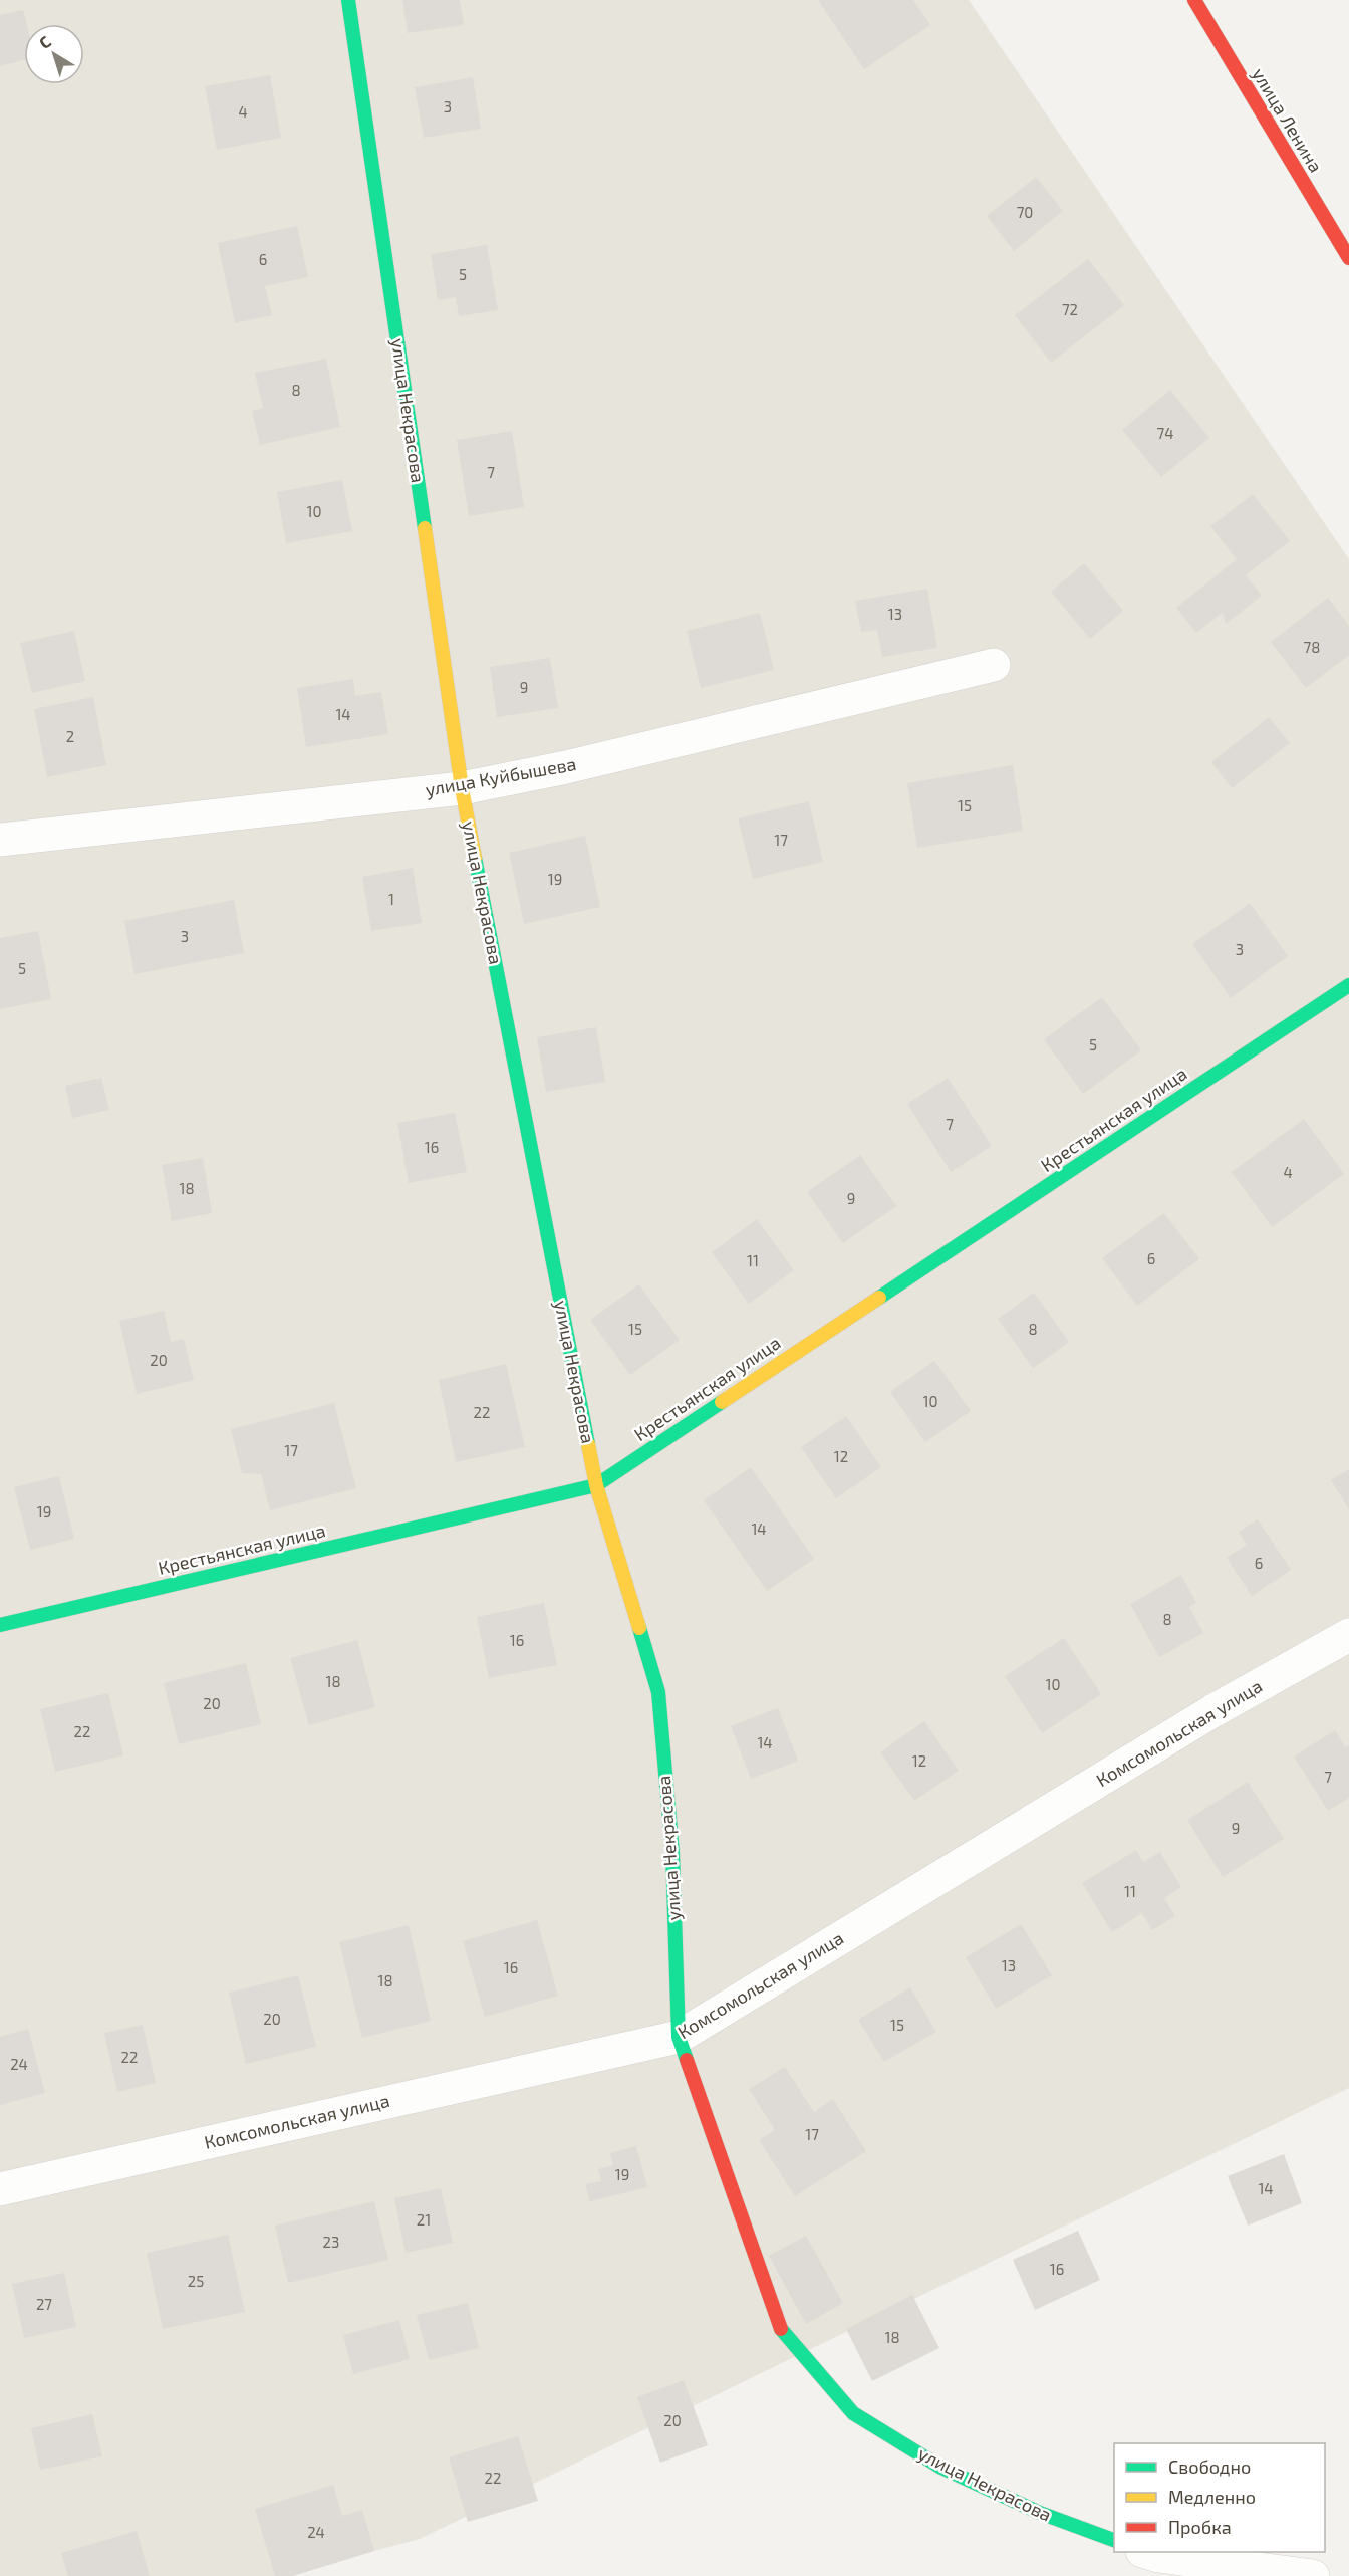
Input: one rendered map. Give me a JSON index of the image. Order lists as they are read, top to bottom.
{
  "streets": {
    "street": [
      "улица Ленина",
      "улица Некрасова",
      "улица Куйбышева",
      "Крестьянская улица",
      "Комсомольская улица"
    ]
  },
  "crossings": [
    ["улица Некрасова", "улица Куйбышева"],
    ["улица Некрасова", "Крестьянская улица"],
    ["улица Некрасова", "Комсомольская улица"]
  ],
  "house_numbers": [
    "3",
    "4",
    "70",
    "6",
    "5",
    "72",
    "8",
    "74",
    "7",
    "10",
    "13",
    "78",
    "9",
    "14",
    "2",
    "15",
    "17",
    "19",
    "1",
    "3",
    "3",
    "5",
    "5",
    "7",
    "16",
    "4",
    "18",
    "9",
    "6",
    "11",
    "15",
    "8",
    "20",
    "10",
    "22",
    "17",
    "12",
    "19",
    "14",
    "6",
    "8",
    "16",
    "18",
    "10",
    "20",
    "22",
    "14",
    "12",
    "7",
    "9",
    "11",
    "13",
    "16",
    "18",
    "20",
    "15",
    "22",
    "24",
    "17",
    "19",
    "14",
    "21",
    "23",
    "16",
    "25",
    "27",
    "18",
    "20",
    "22",
    "24"
  ],
  "legend": ["Свободно", "Медленно", "Пробка"],
  "north": "top left"
}
